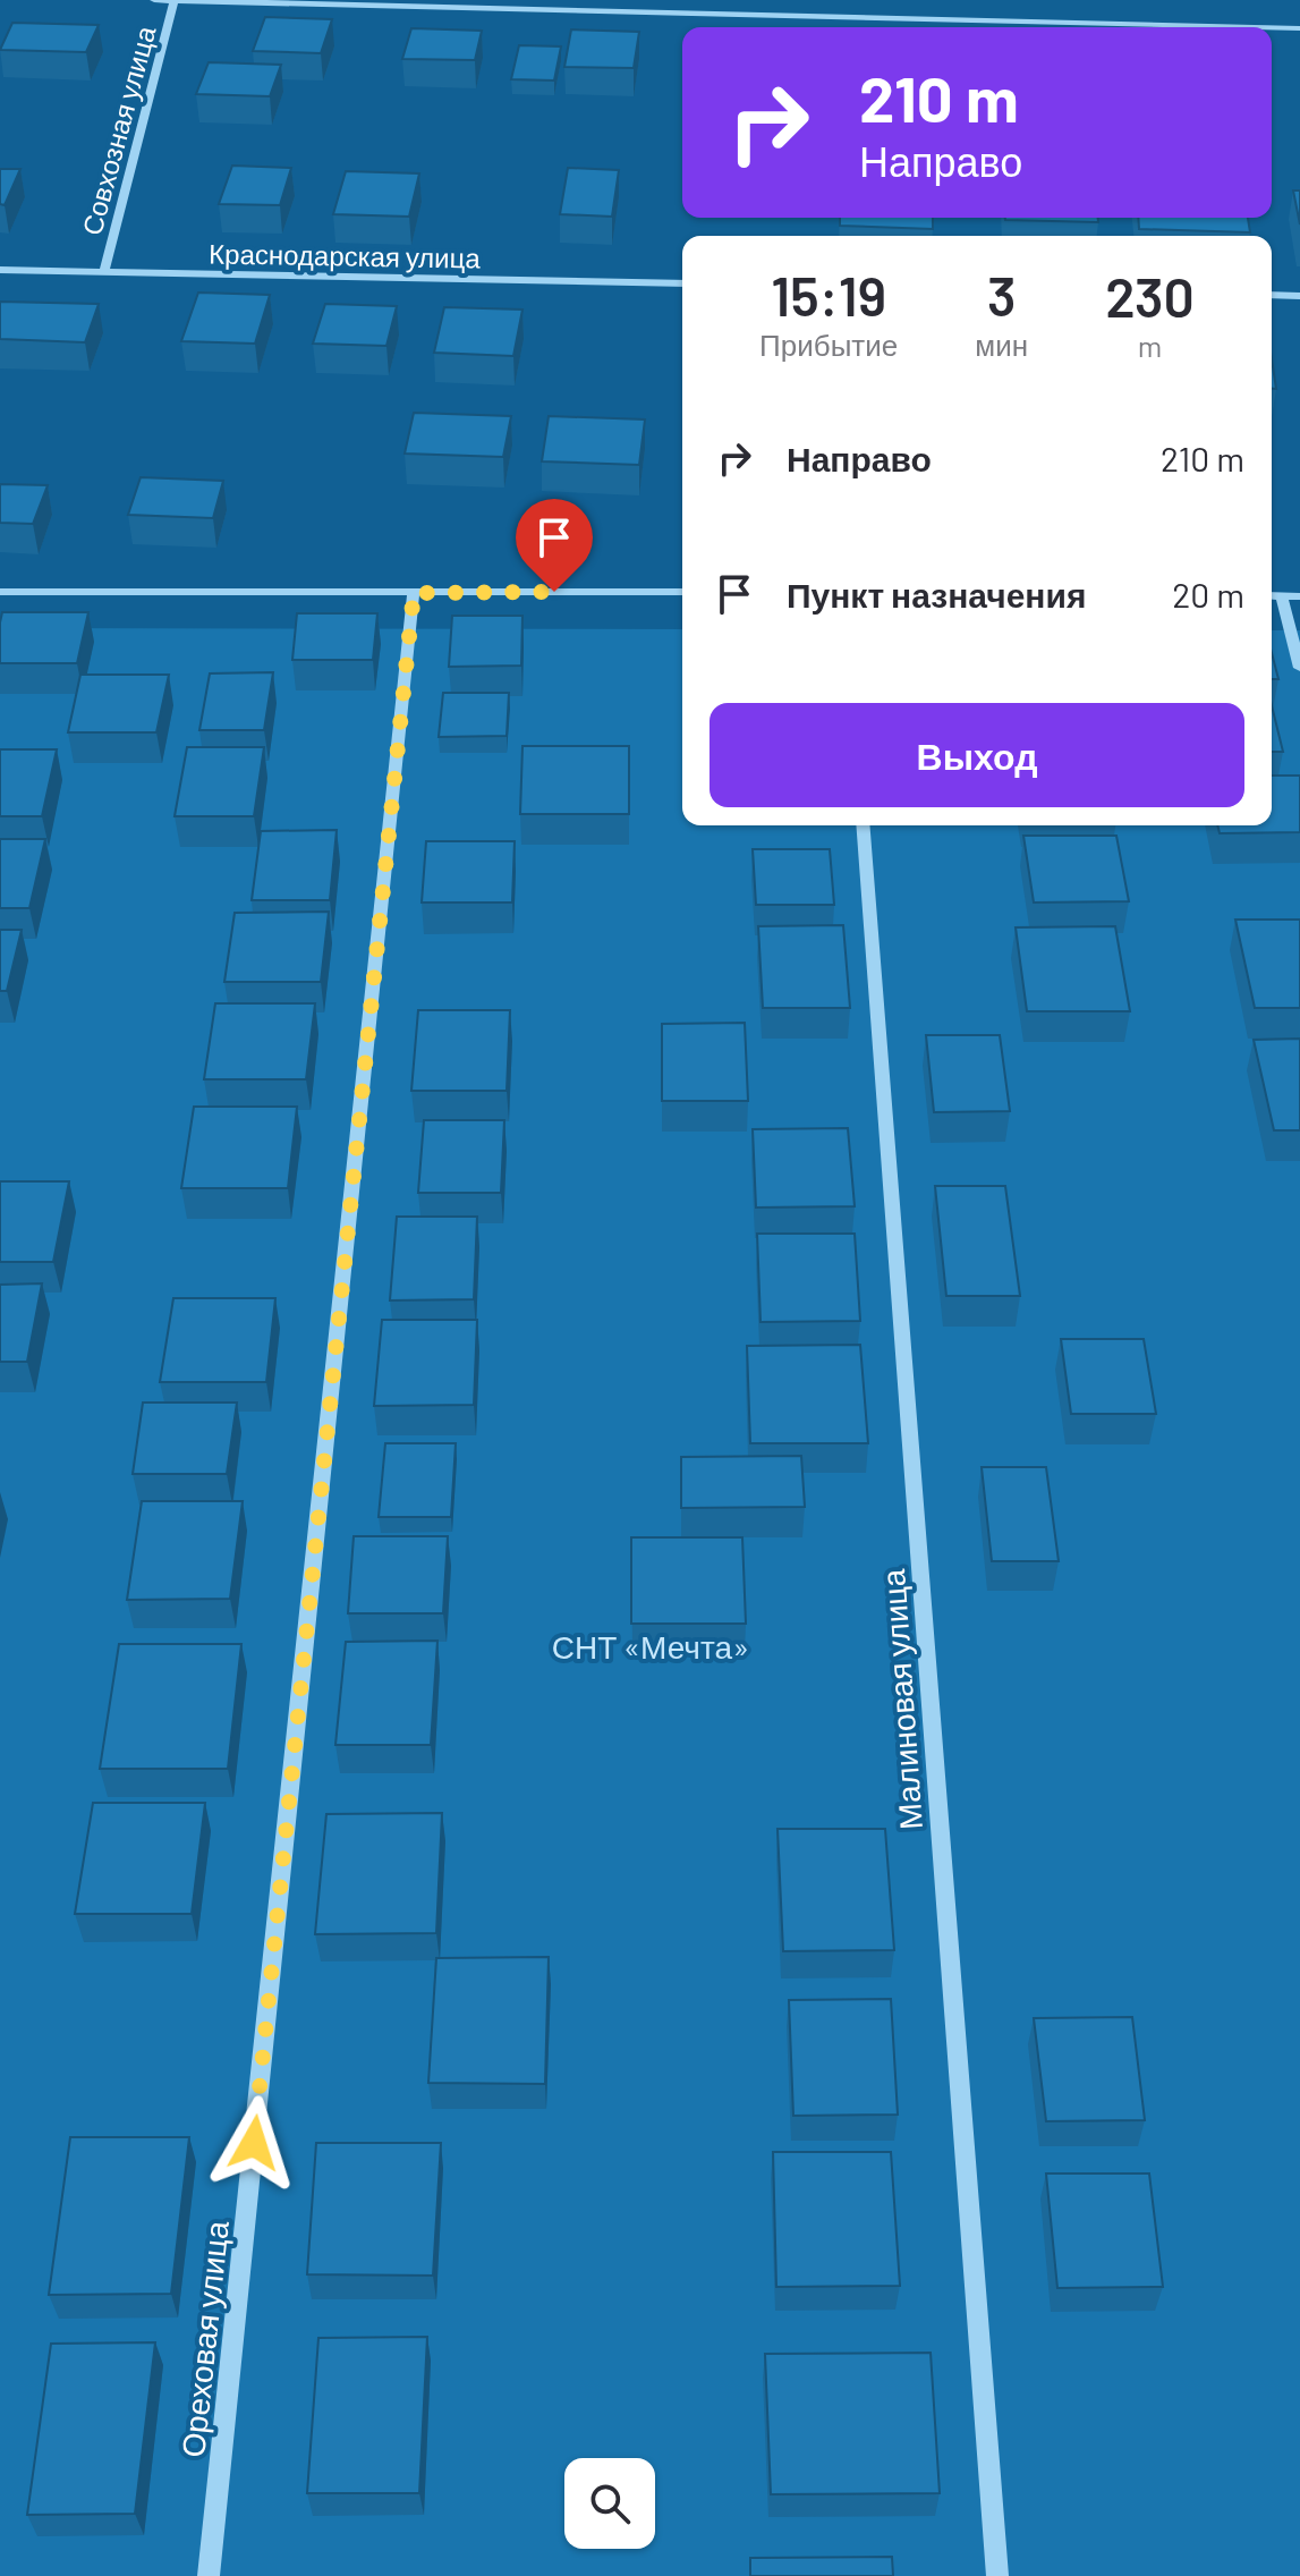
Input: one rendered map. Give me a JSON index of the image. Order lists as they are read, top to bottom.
{
  "streets": {
    "street": [
      "Совхозная улица",
      "Краснодарская улица",
      "Малиновая улица",
      "Ореховая улица"
    ]
  },
  "crossings": [
    ["Совхозная улица", "Краснодарская улица"]
  ],
  "parks": ["СНТ «Мечта»"],
  "page": {
    "turn": ["210 m", "Направо"],
    "eta": [
      "15:19",
      "Прибытие",
      "3",
      "мин",
      "230",
      "m"
    ],
    "list": [
      {
        "name": "Направо",
        "value": "210 m"
      },
      {
        "name": "Пункт назначения",
        "value": "20 m"
      }
    ],
    "buttons": "Выход"
  }
}
